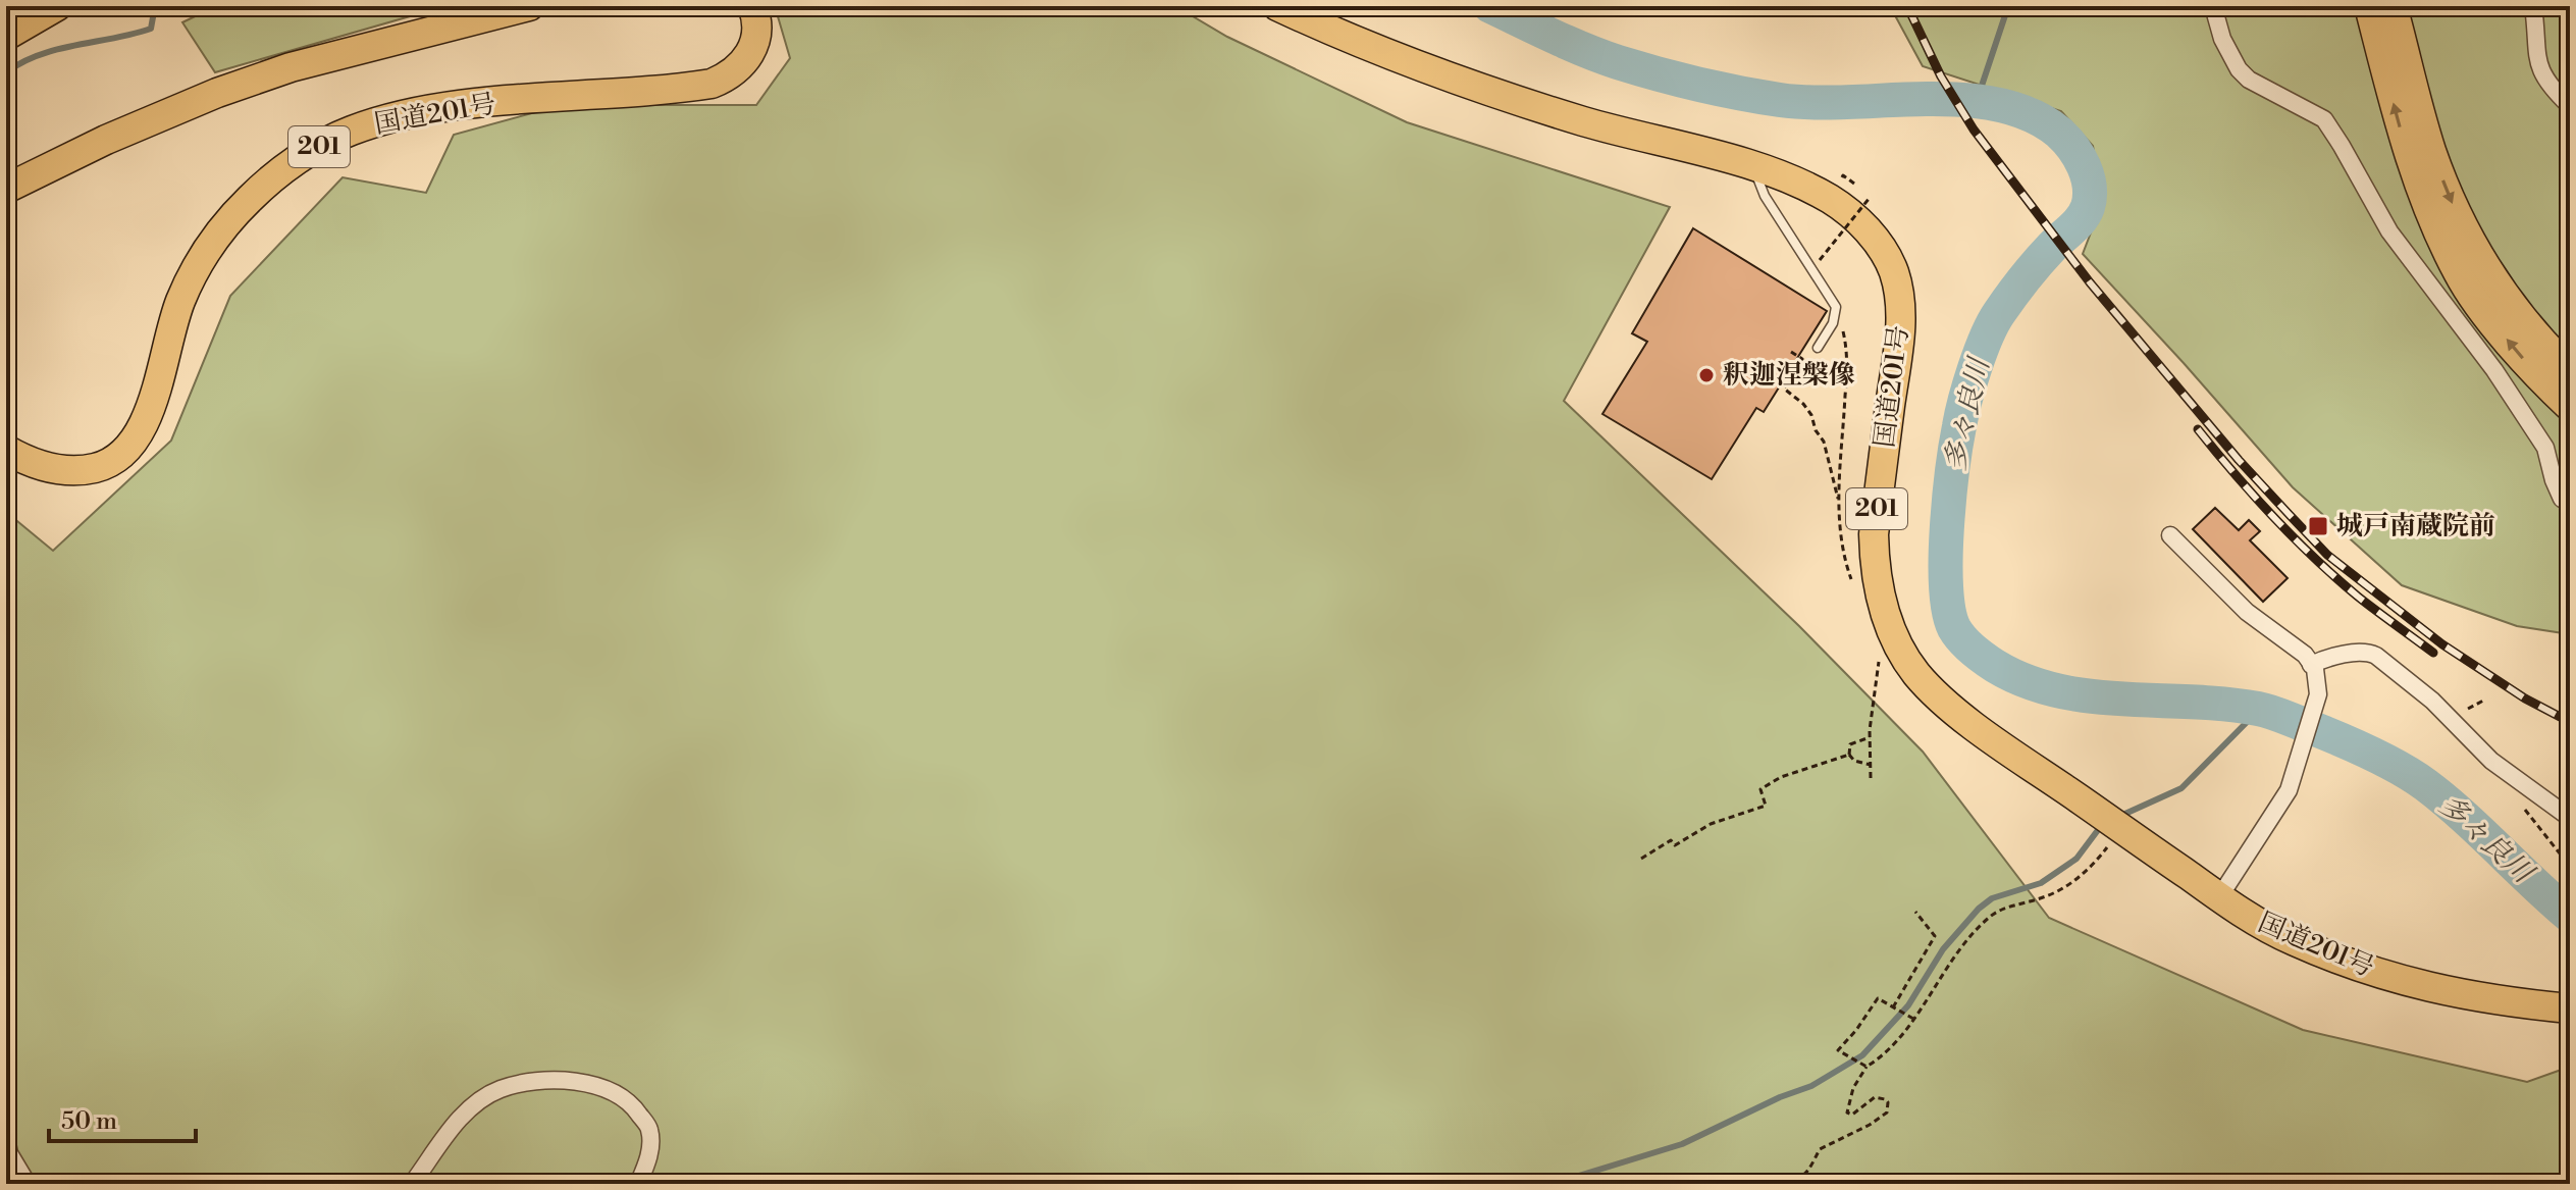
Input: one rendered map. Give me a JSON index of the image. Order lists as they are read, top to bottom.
{
  "streets": {
    "highway": ["国道201号", "201"]
  },
  "water": ["多々良川"],
  "places": {
    "other": ["釈迦涅槃像"],
    "transit": ["城戸南蔵院前"]
  },
  "scale_bar": "50 m"
}
